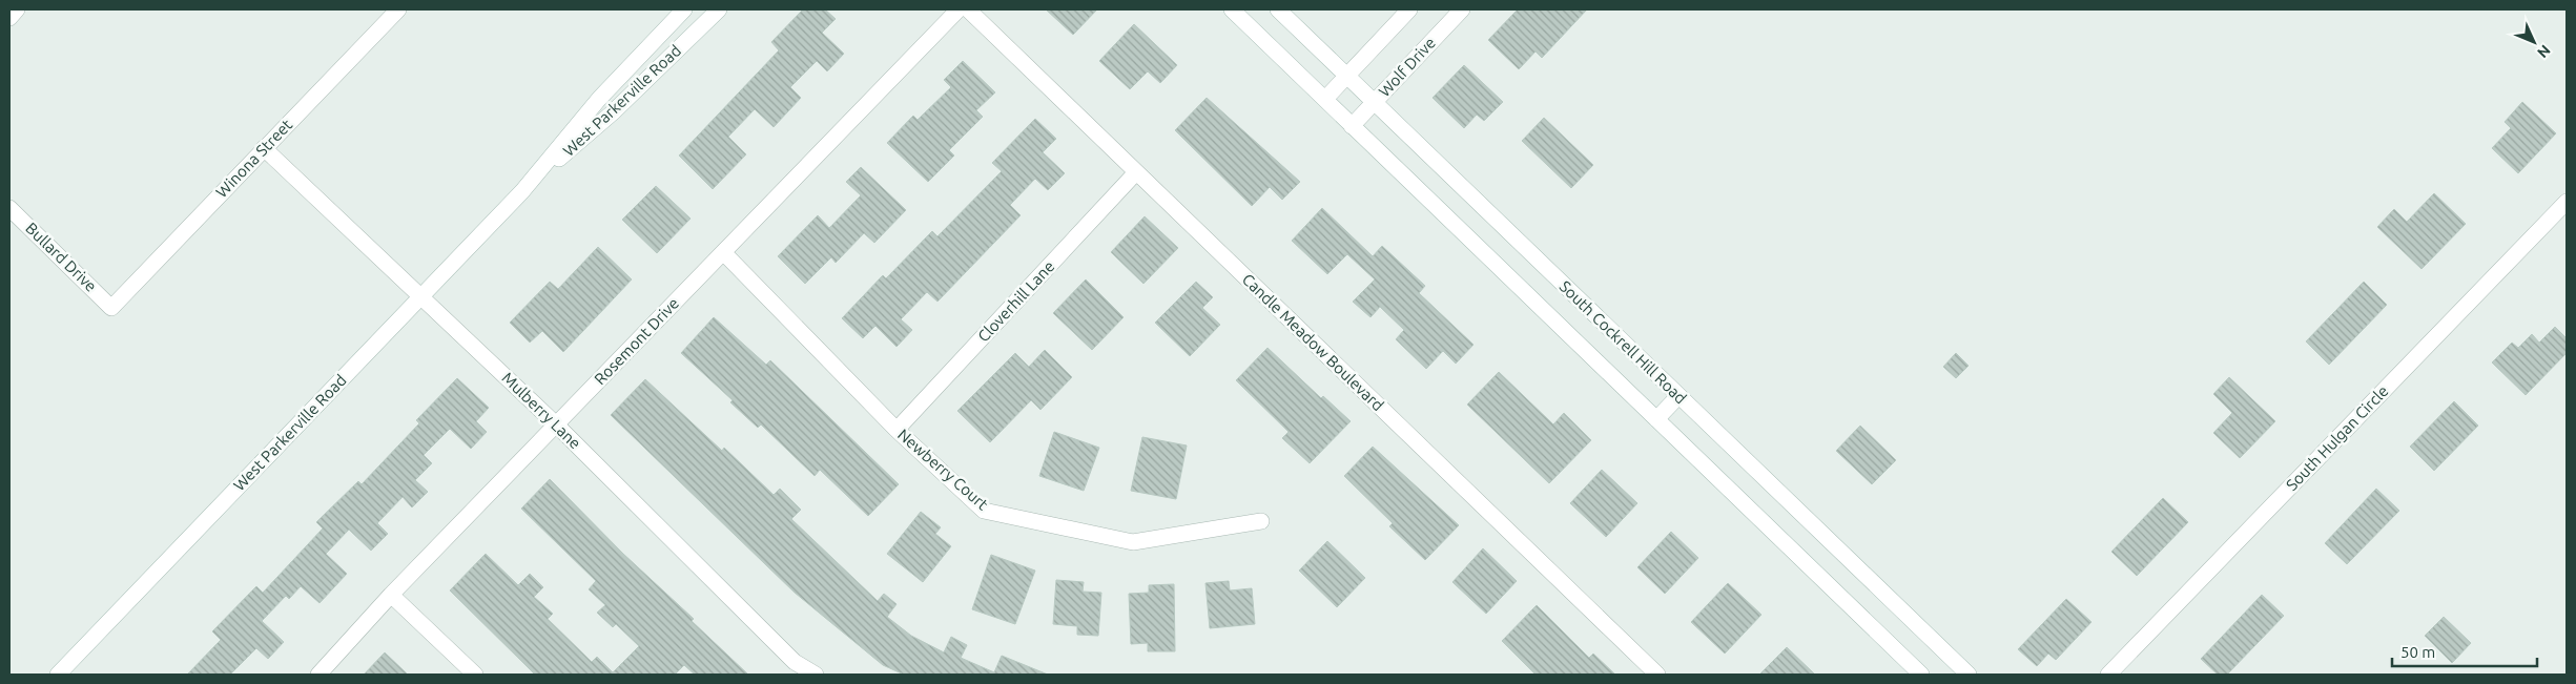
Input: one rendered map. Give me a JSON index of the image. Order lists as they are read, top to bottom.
{
  "streets": {
    "street": [
      "Wolf Drive",
      "West Parkerville Road",
      "Winona Street",
      "Bullard Drive",
      "Cloverhill Lane",
      "Rosemont Drive",
      "Candle Meadow Boulevard",
      "South Cockrell Hill Road",
      "Mulberry Lane",
      "South Hulgan Circle",
      "Newberry Court"
    ]
  },
  "crossings": [
    ["Wolf Drive", "South Cockrell Hill Road"],
    ["West Parkerville Road", "Mulberry Lane"],
    ["Winona Street", "Bullard Drive"],
    ["Winona Street", "Mulberry Lane"],
    ["Cloverhill Lane", "Candle Meadow Boulevard"],
    ["Cloverhill Lane", "Newberry Court"],
    ["Rosemont Drive", "Mulberry Lane"],
    ["Rosemont Drive", "Newberry Court"]
  ],
  "scale_bar": "50 m",
  "north": "bottom right"
}
